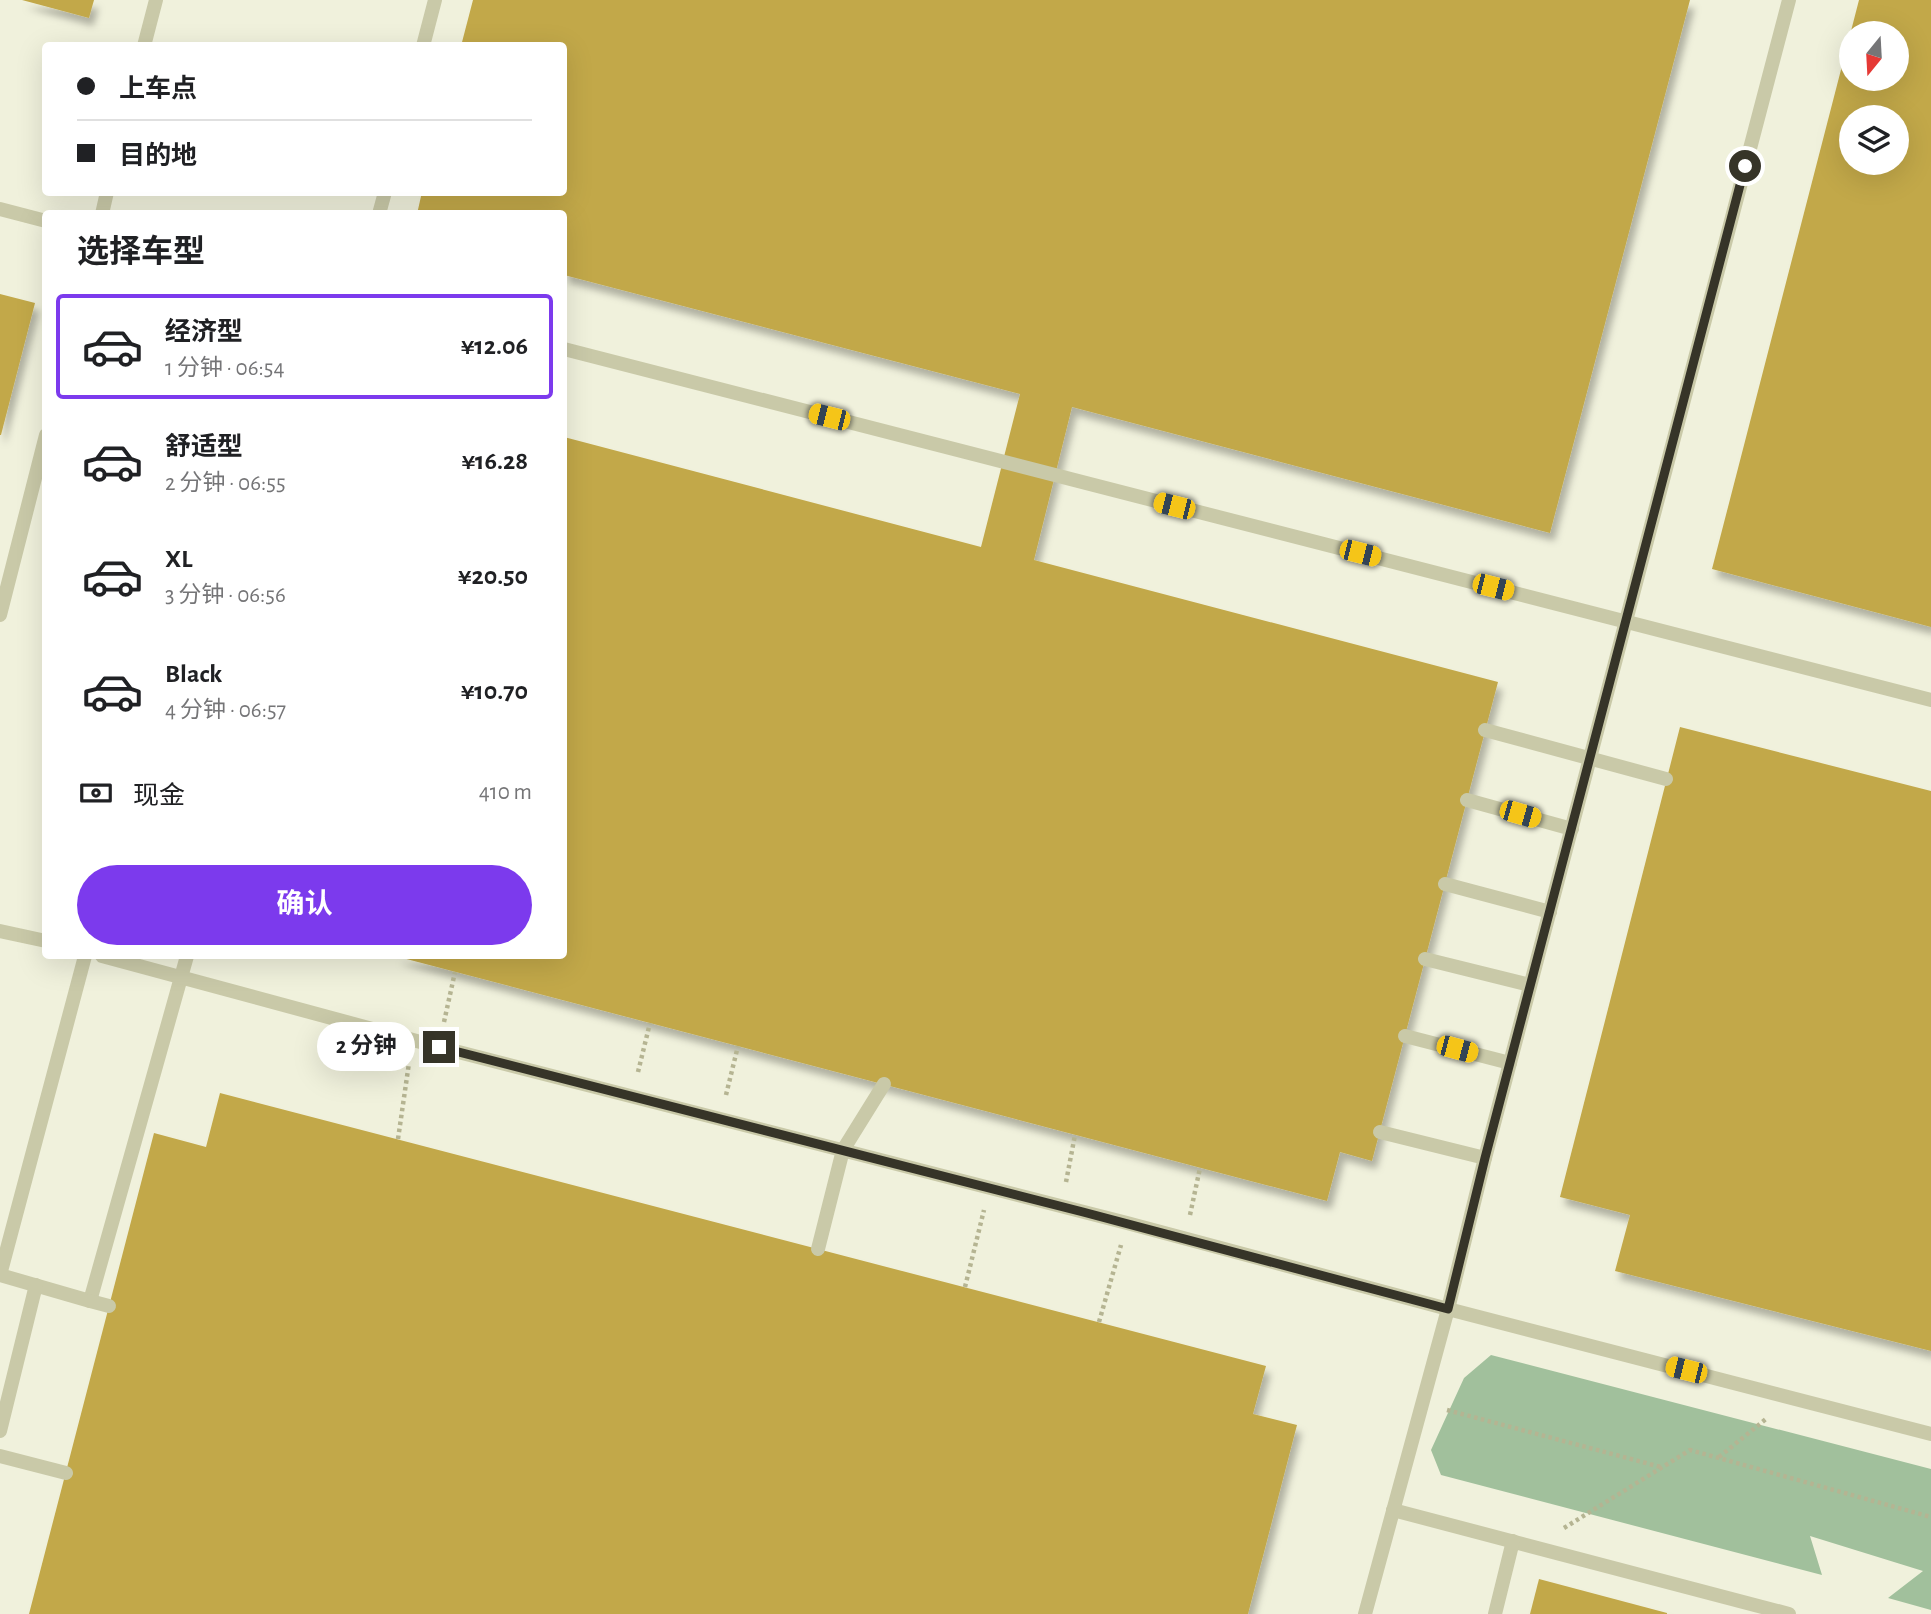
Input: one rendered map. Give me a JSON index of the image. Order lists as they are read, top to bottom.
{
  "north": "bottom",
  "page": {
    "banner": ["上车点", "目的地"],
    "heading": "选择车型",
    "list": [
      {
        "name": "经济型",
        "note": "1 分钟 · 06:54",
        "value": "¥12.06"
      },
      {
        "name": "舒适型",
        "note": "2 分钟 · 06:55",
        "value": "¥16.28"
      },
      {
        "name": "XL",
        "note": "3 分钟 · 06:56",
        "value": "¥20.50"
      },
      {
        "name": "Black",
        "note": "4 分钟 · 06:57",
        "value": "¥10.70"
      }
    ],
    "pay": ["现金", "410 m"],
    "buttons": "确认",
    "bubble": "2 分钟"
  }
}
